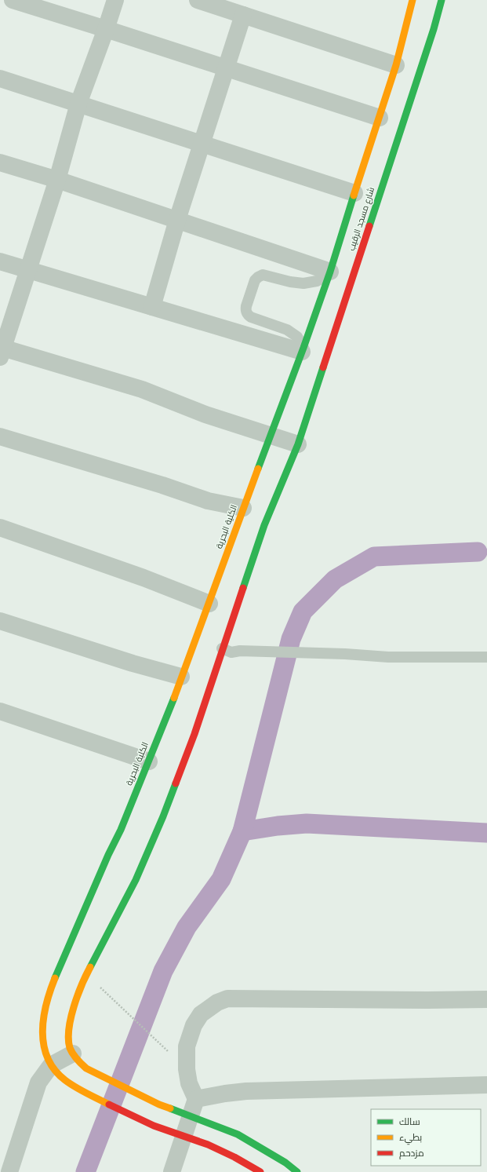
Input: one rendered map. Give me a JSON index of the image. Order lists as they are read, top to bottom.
{
  "streets": {
    "main road": ["شارع مسجد الرقيب", "الكلية البحرية"]
  },
  "crossings": [
    ["شارع مسجد الرقيب", "الكلية البحرية"]
  ],
  "legend": ["سالك", "بطيء", "مزدحم"]
}
